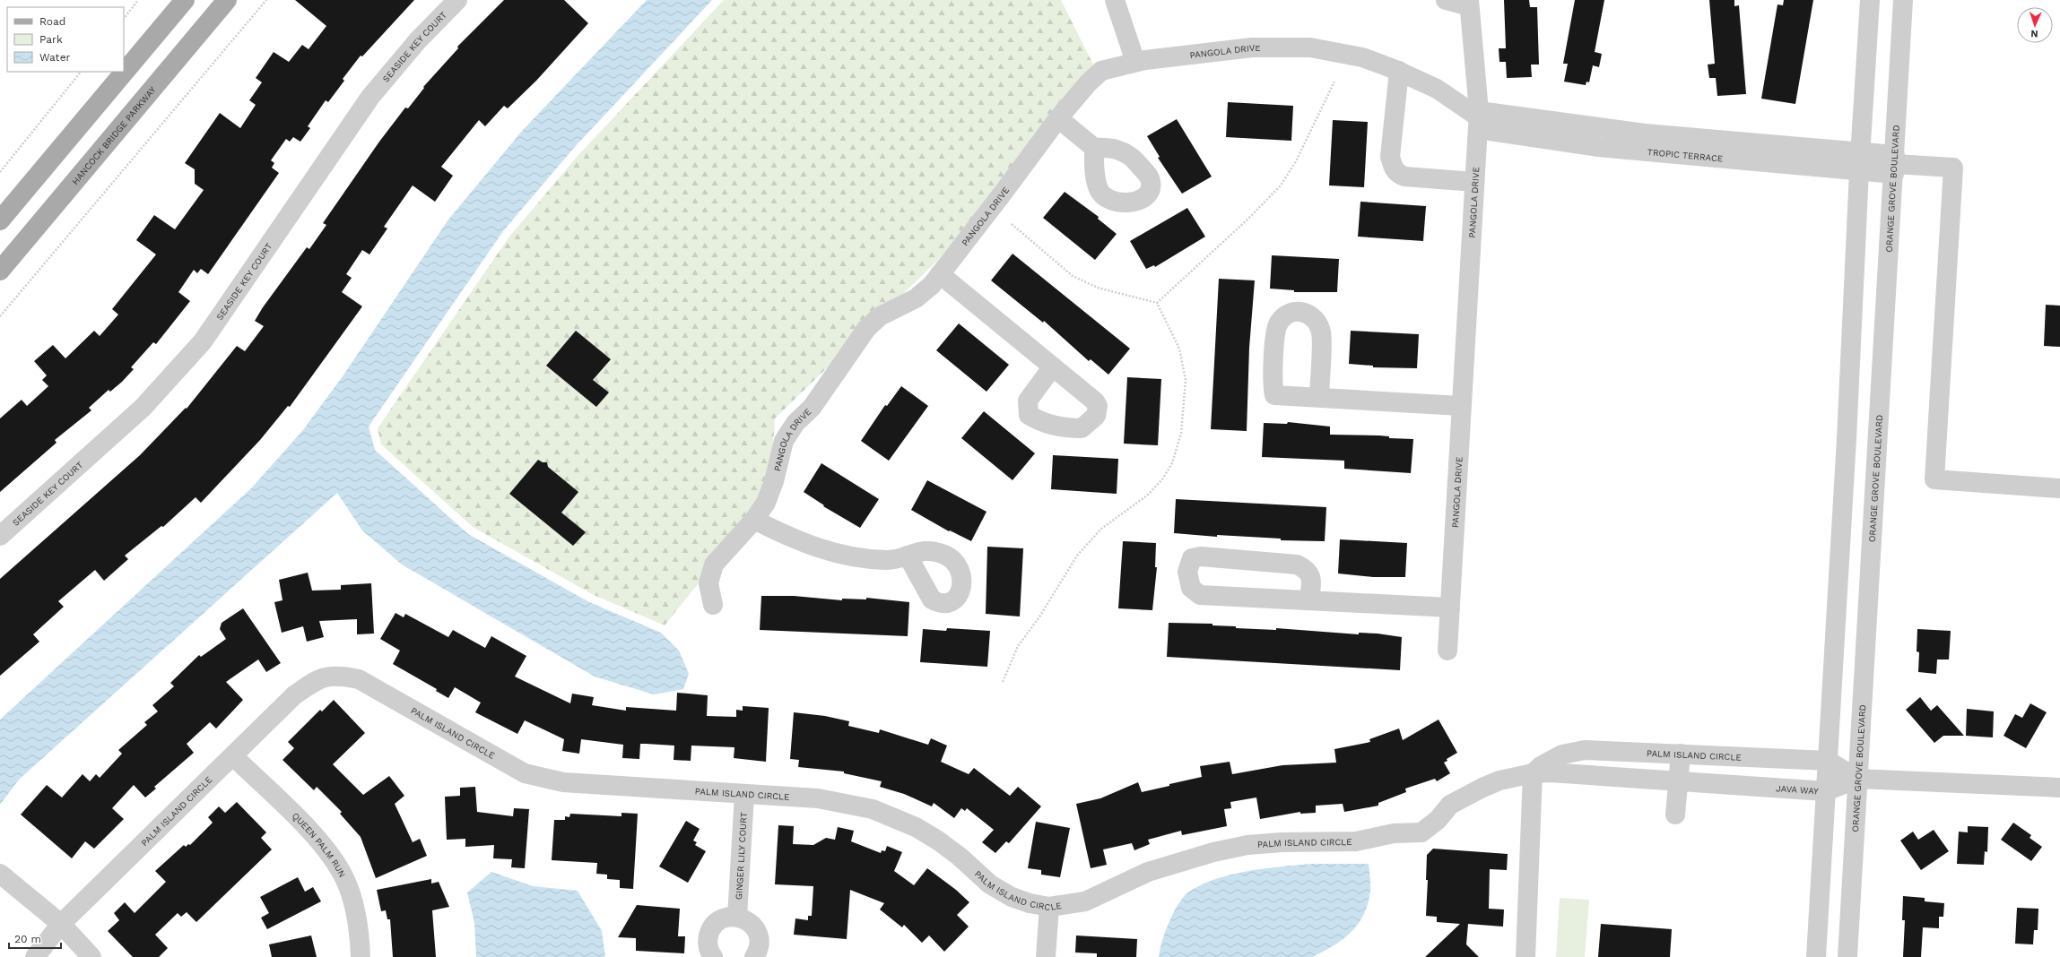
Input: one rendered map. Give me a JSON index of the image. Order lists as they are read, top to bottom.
{
  "streets": {
    "main road": ["HANCOCK BRIDGE PARKWAY"],
    "street": [
      "SEASIDE KEY COURT",
      "PANGOLA DRIVE",
      "TROPIC TERRACE",
      "ORANGE GROVE BOULEVARD",
      "PALM ISLAND CIRCLE",
      "JAVA WAY",
      "QUEEN PALM RUN",
      "GINGER LILY COURT"
    ]
  },
  "crossings": [
    ["PANGOLA DRIVE", "TROPIC TERRACE"],
    ["TROPIC TERRACE", "ORANGE GROVE BOULEVARD"],
    ["ORANGE GROVE BOULEVARD", "PALM ISLAND CIRCLE"],
    ["ORANGE GROVE BOULEVARD", "JAVA WAY"],
    ["PALM ISLAND CIRCLE", "JAVA WAY"],
    ["PALM ISLAND CIRCLE", "QUEEN PALM RUN"],
    ["PALM ISLAND CIRCLE", "GINGER LILY COURT"]
  ],
  "legend": ["Road", "Park", "Water"],
  "scale_bar": "20 m",
  "north": "bottom"
}
